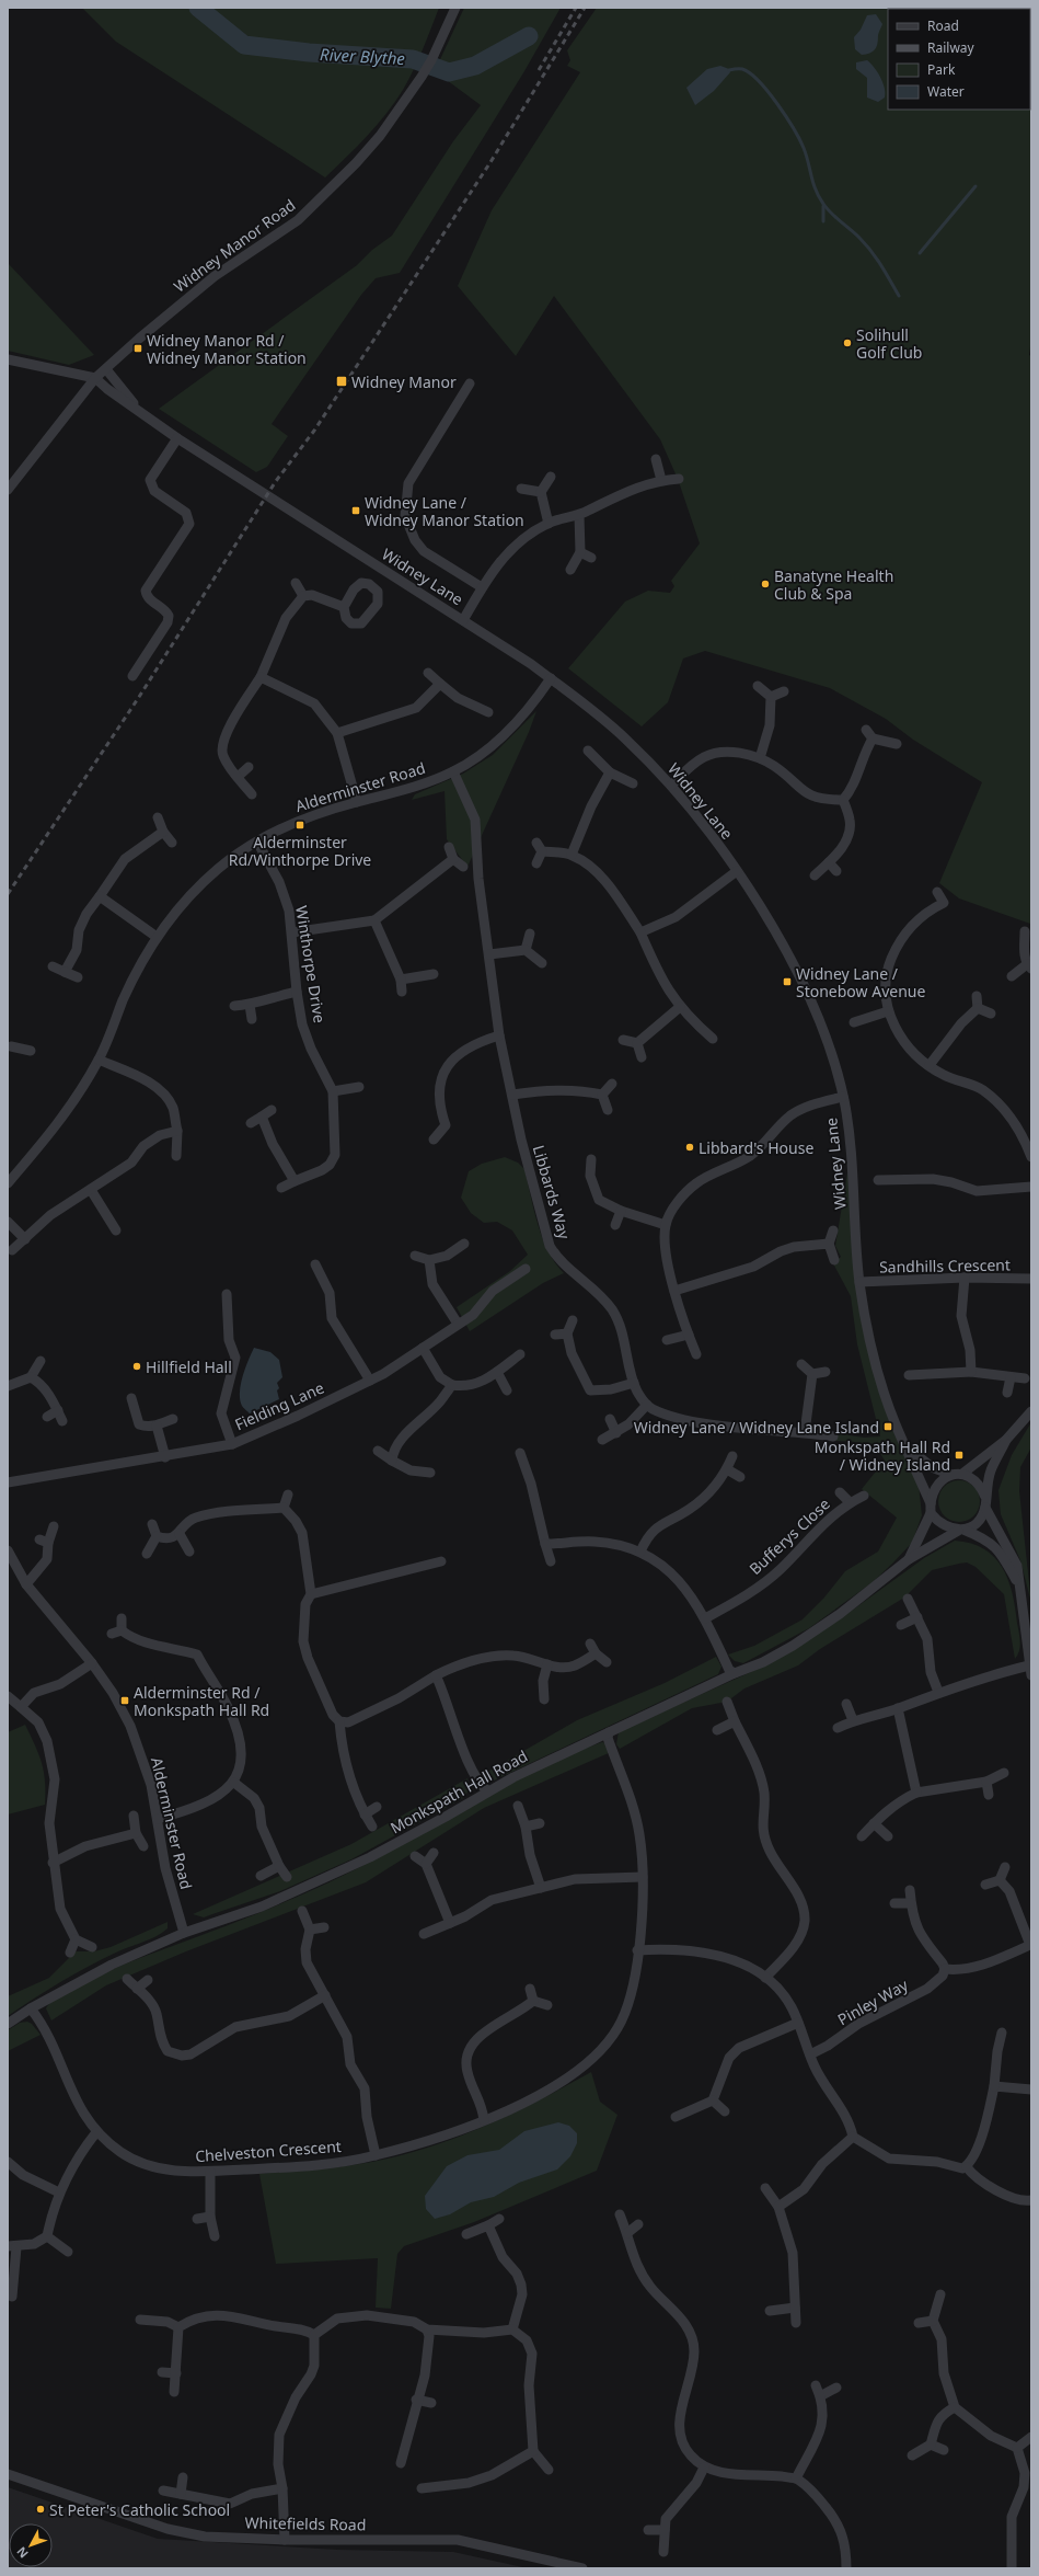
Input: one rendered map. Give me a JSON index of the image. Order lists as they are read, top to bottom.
{
  "streets": {
    "street": [
      "Widney Manor Road",
      "Widney Lane",
      "Alderminster Road",
      "Winthorpe Drive",
      "Libbards Way",
      "Sandhills Crescent",
      "Fielding Lane",
      "Bufferys Close",
      "Monkspath Hall Road",
      "Pinley Way",
      "Chelveston Crescent",
      "Whitefields Road"
    ]
  },
  "crossings": [
    ["Widney Manor Road", "Widney Lane"],
    ["Widney Lane", "Alderminster Road"],
    ["Widney Lane", "Sandhills Crescent"],
    ["Widney Lane", "Monkspath Hall Road"],
    ["Alderminster Road", "Winthorpe Drive"],
    ["Alderminster Road", "Libbards Way"],
    ["Alderminster Road", "Monkspath Hall Road"],
    ["Monkspath Hall Road", "Chelveston Crescent"]
  ],
  "water": ["River Blythe"],
  "places": {
    "other": [
      "Solihull Golf Club",
      "Banatyne Health Club & Spa",
      "Libbard's House",
      "Hillfield Hall",
      "St Peter's Catholic School"
    ],
    "transit": [
      "Widney Manor Rd / Widney Manor Station",
      "Widney Manor",
      "Widney Lane / Widney Manor Station",
      "Alderminster Rd/Winthorpe Drive",
      "Widney Lane / Stonebow Avenue",
      "Widney Lane / Widney Lane Island",
      "Monkspath Hall Rd / Widney Island",
      "Alderminster Rd / Monkspath Hall Rd"
    ]
  },
  "legend": [
    "Road",
    "Railway",
    "Park",
    "Water"
  ],
  "north": "bottom left"
}
